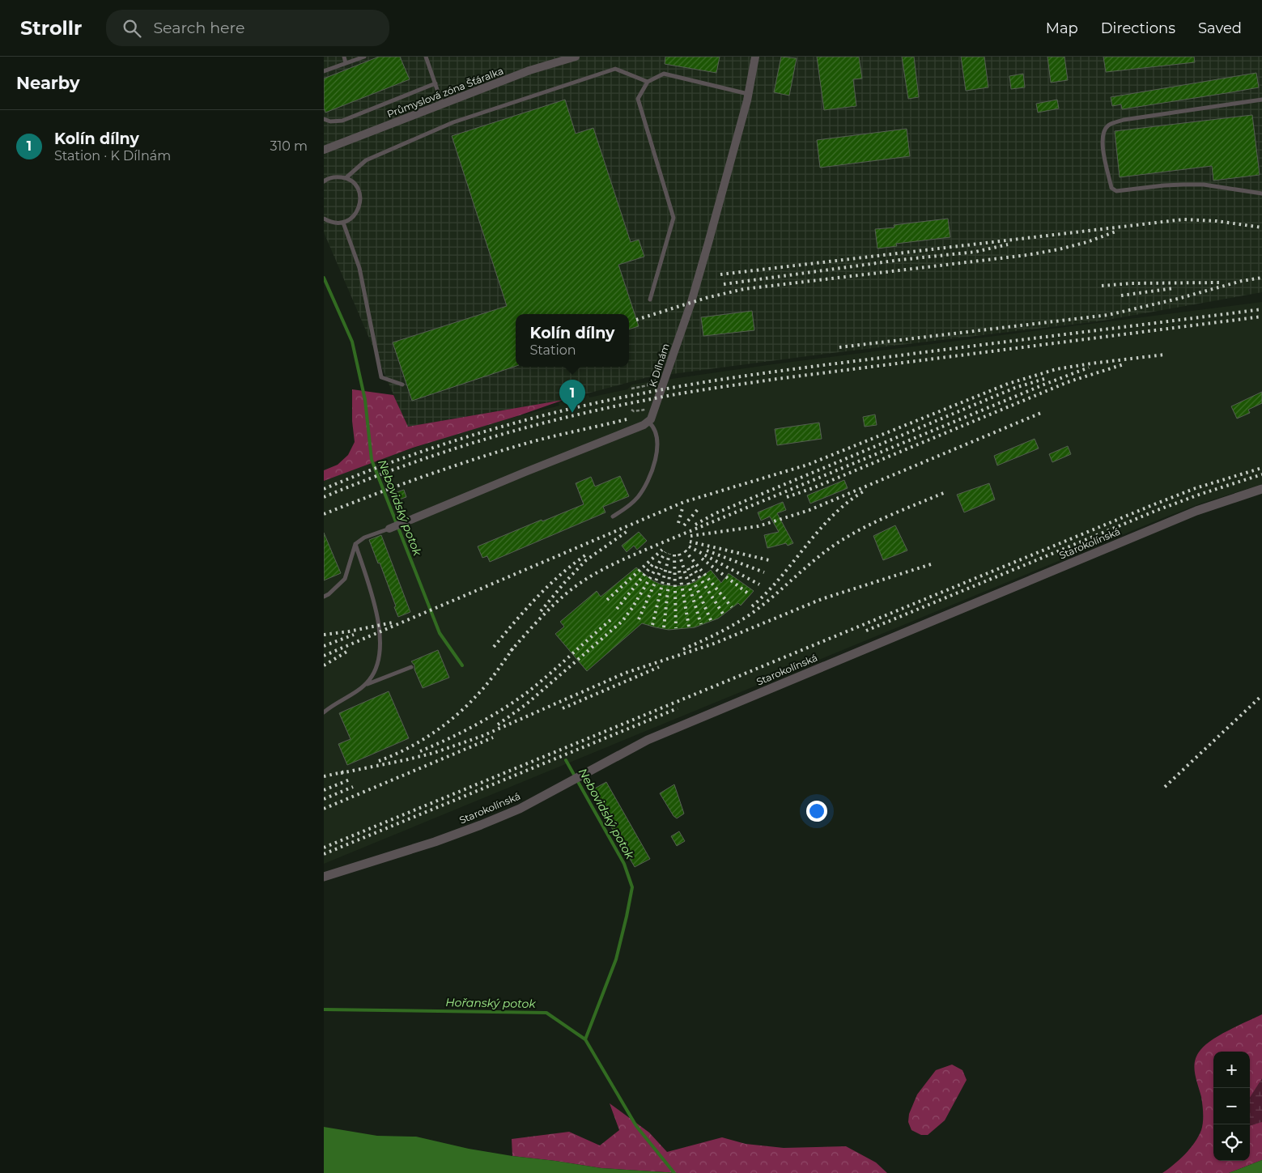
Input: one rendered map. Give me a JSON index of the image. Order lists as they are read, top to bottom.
{
  "streets": {
    "street": ["Průmyslová zóna Šťáralka", "K Dílnám", "Starokolínská"]
  },
  "water": ["Nebovidský potok", "Hořanský potok"],
  "page": {
    "header": "Strollr",
    "search": "Search here",
    "nav": ["Map", "Directions", "Saved"],
    "heading": "Nearby",
    "list": [
      {
        "mark": "1",
        "name": "Kolín dílny",
        "note": "Station · K Dílnám",
        "value": "310 m"
      }
    ],
    "popup": ["Kolín dílny", "Station"],
    "pins": "1",
    "map_buttons": ["+", "−"]
  }
}
